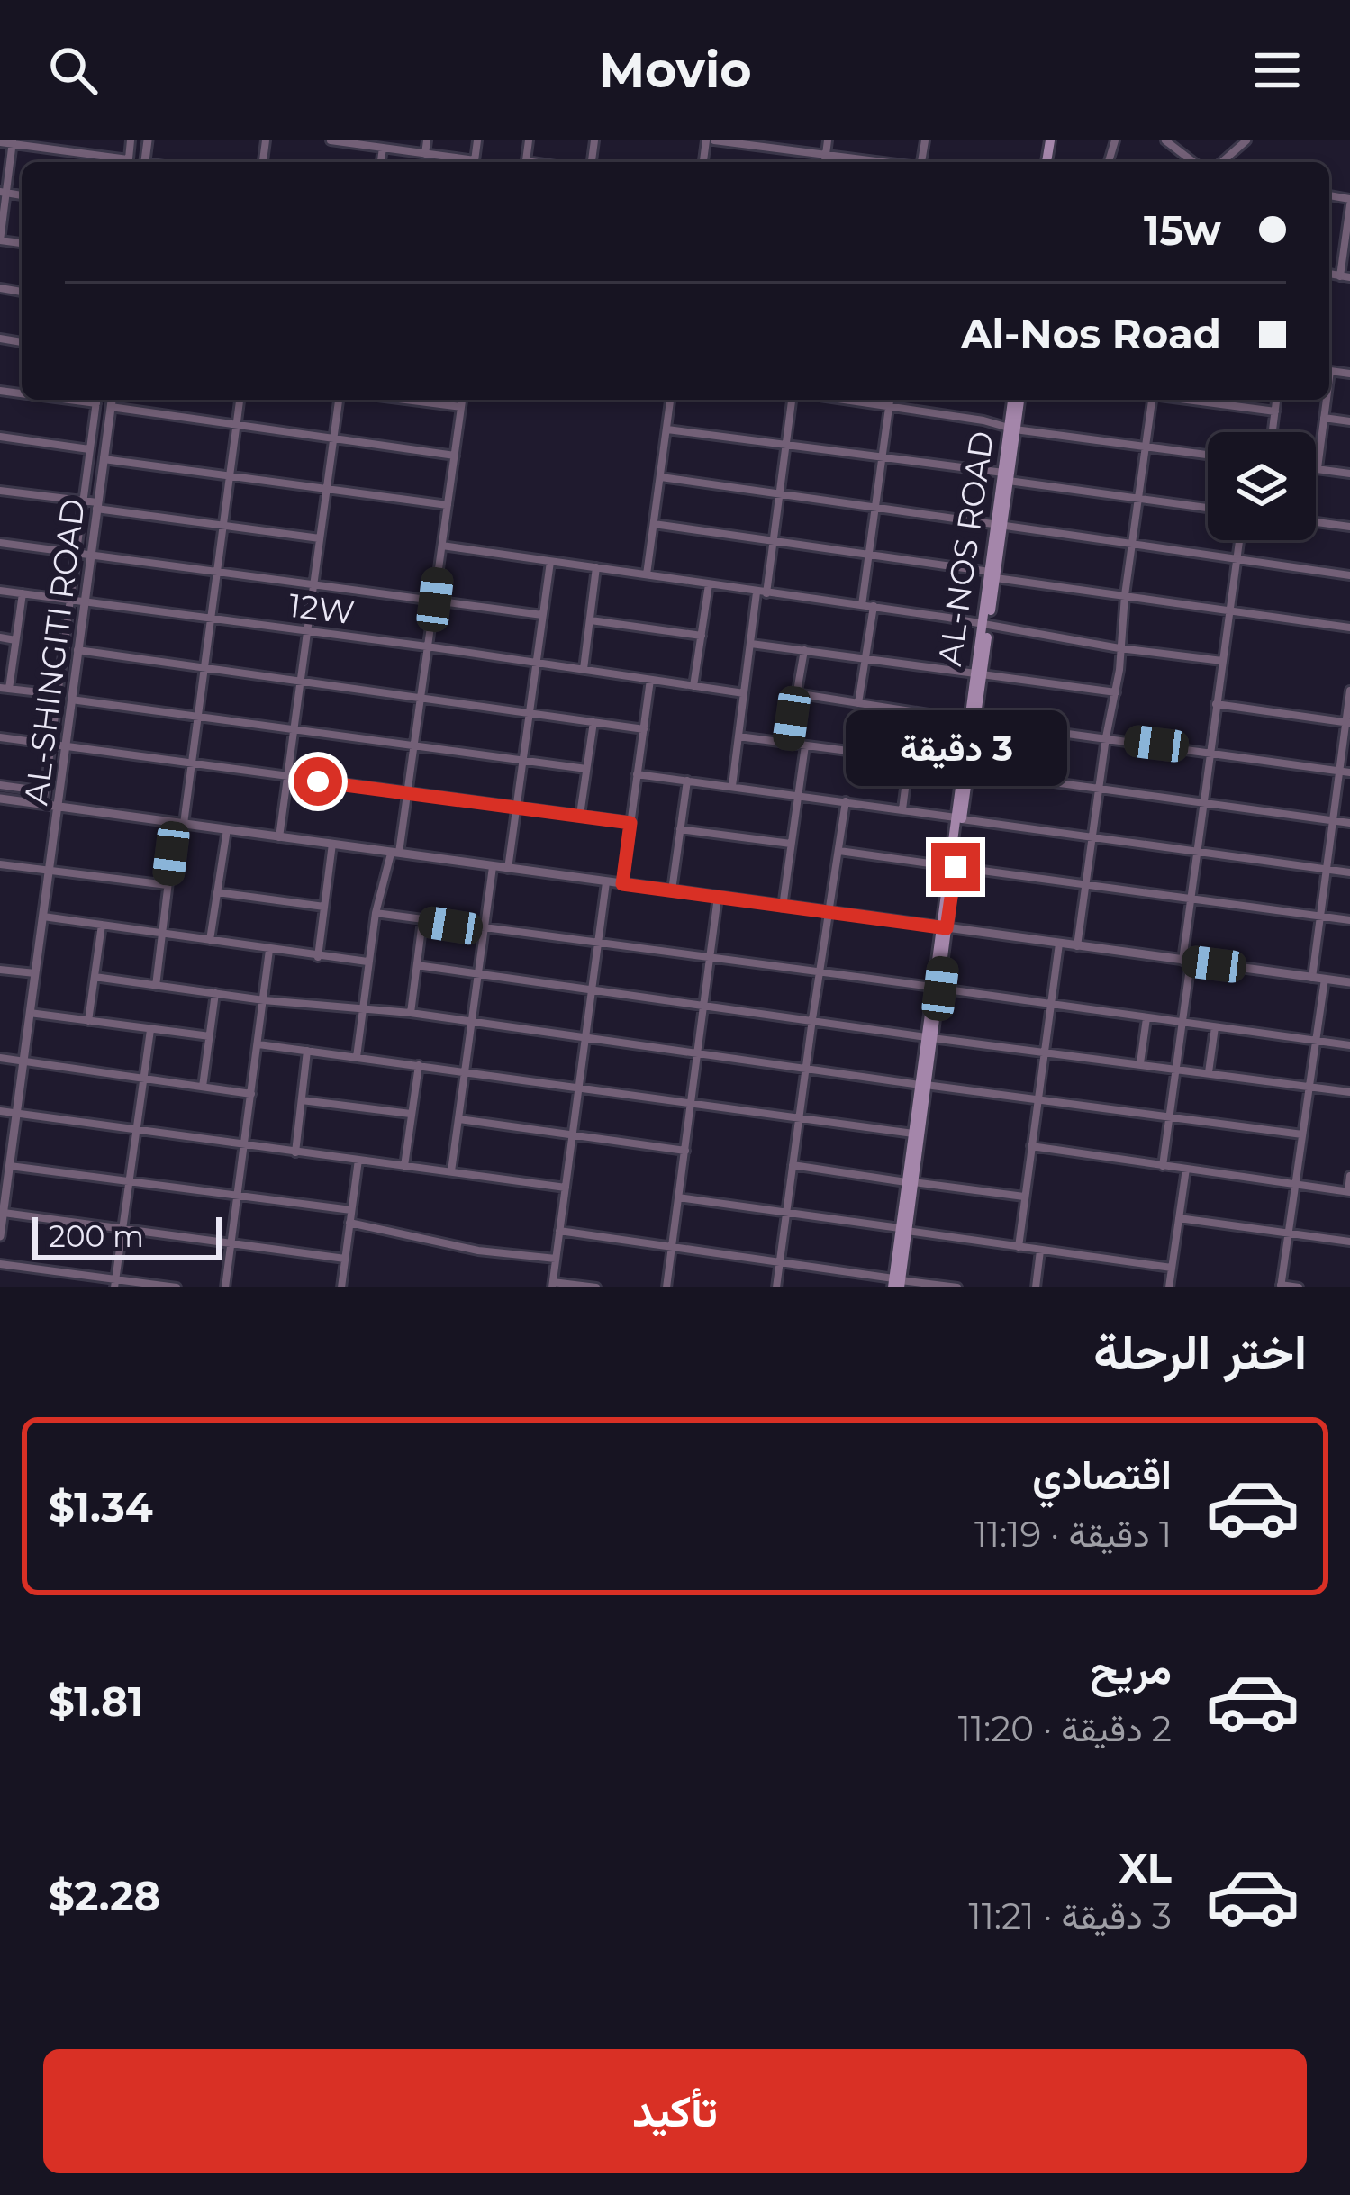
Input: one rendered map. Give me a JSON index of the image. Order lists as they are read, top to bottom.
{
  "streets": {
    "main road": ["AL-NOS ROAD"],
    "street": ["12W", "AL-SHINGITI ROAD"]
  },
  "crossings": [
    ["12W", "AL-SHINGITI ROAD"]
  ],
  "scale_bar": "200 m",
  "page": {
    "header": "Movio",
    "banner": ["15w", "Al-Nos Road"],
    "bubble": "3 دقيقة",
    "scale": "200 m",
    "heading": "اختر الرحلة",
    "list": [
      {
        "name": "اقتصادي",
        "note": "1 دقيقة · 11:19",
        "value": "$1.34"
      },
      {
        "name": "مريح",
        "note": "2 دقيقة · 11:20",
        "value": "$1.81"
      },
      {
        "name": "XL",
        "note": "3 دقيقة · 11:21",
        "value": "$2.28"
      }
    ],
    "buttons": "تأكيد"
  }
}
